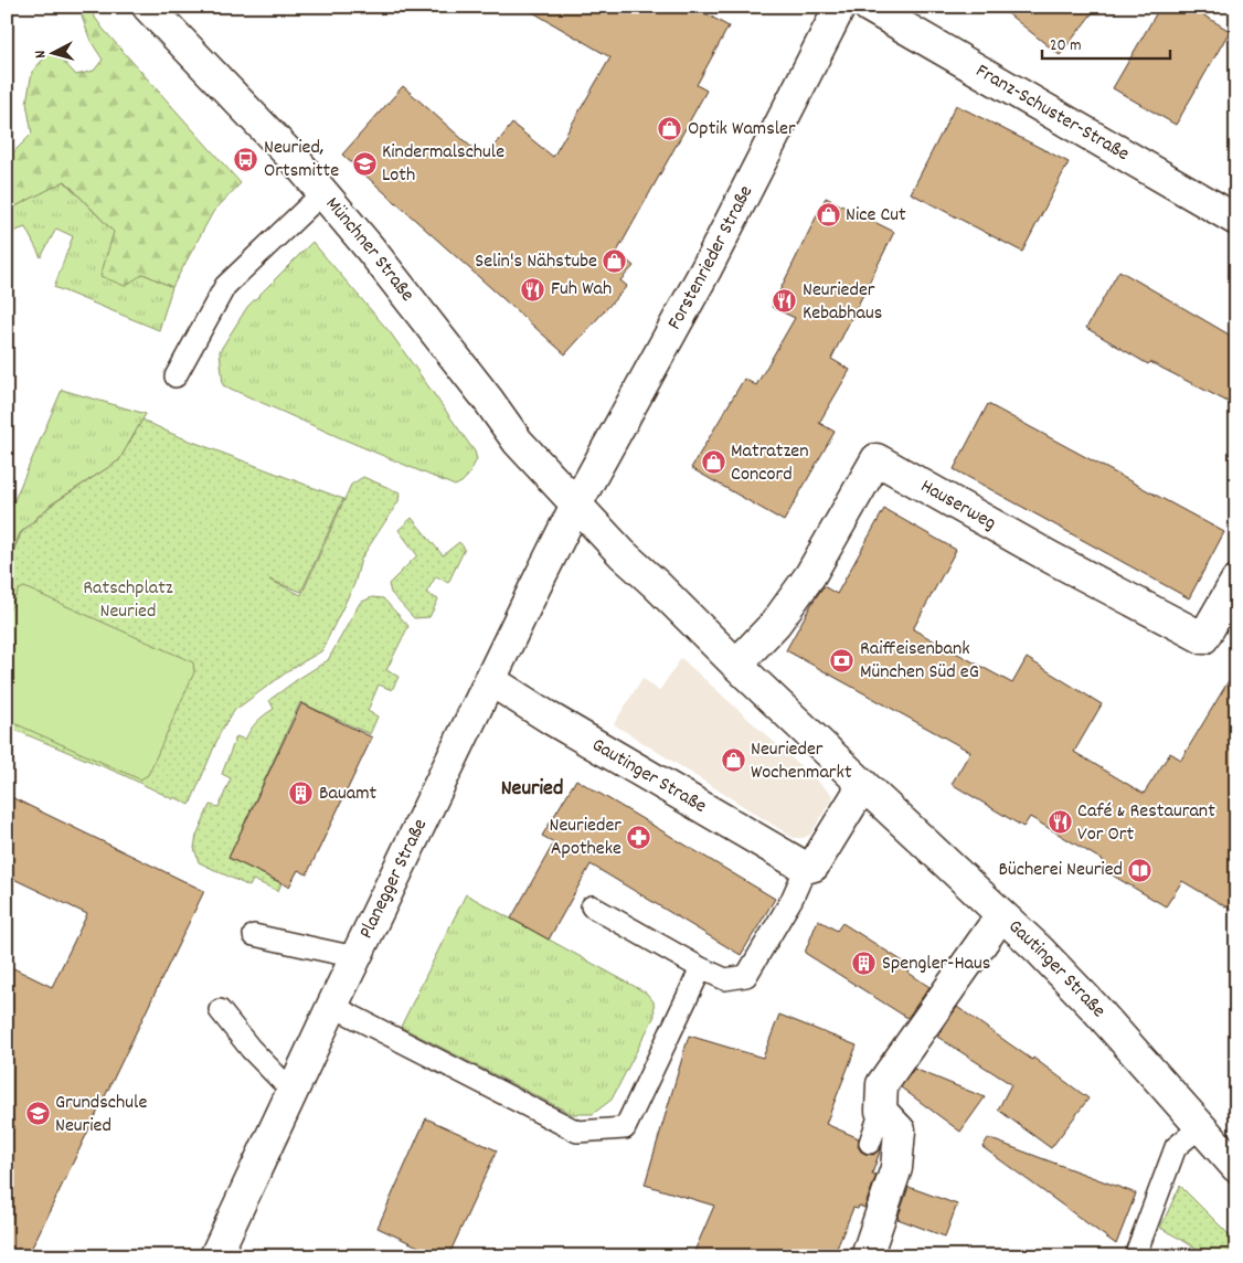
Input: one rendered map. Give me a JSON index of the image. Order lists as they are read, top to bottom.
{
  "streets": {
    "street": [
      "Franz-Schuster-Straße",
      "Münchner Straße",
      "Forstenrieder Straße",
      "Hauserweg",
      "Gautinger Straße",
      "Planegger Straße"
    ]
  },
  "crossings": [
    ["Münchner Straße", "Forstenrieder Straße"],
    ["Münchner Straße", "Gautinger Straße"],
    ["Münchner Straße", "Planegger Straße"],
    ["Forstenrieder Straße", "Gautinger Straße"],
    ["Forstenrieder Straße", "Planegger Straße"],
    ["Hauserweg", "Gautinger Straße"],
    ["Gautinger Straße", "Planegger Straße"]
  ],
  "districts": ["Neuried"],
  "parks": ["Ratschplatz Neuried"],
  "places": {
    "shop": [
      "Optik Wamsler",
      "Nice Cut",
      "Selin's Nähstube",
      "Matratzen Concord",
      "Neurieder Wochenmarkt"
    ],
    "bus stop": ["Neuried, Ortsmitte"],
    "school or university": ["Kindermalschule Loth", "Grundschule Neuried"],
    "restaurant": ["Fuh Wah", "Neurieder Kebabhaus", "Café & Restaurant Vor Ort"],
    "bank": ["Raiffeisenbank München Süd eG"],
    "building": ["Bauamt", "Spengler-Haus"],
    "pharmacy": ["Neurieder Apotheke"],
    "library": ["Bücherei Neuried"]
  },
  "scale_bar": "20 m",
  "north": "left"
}
